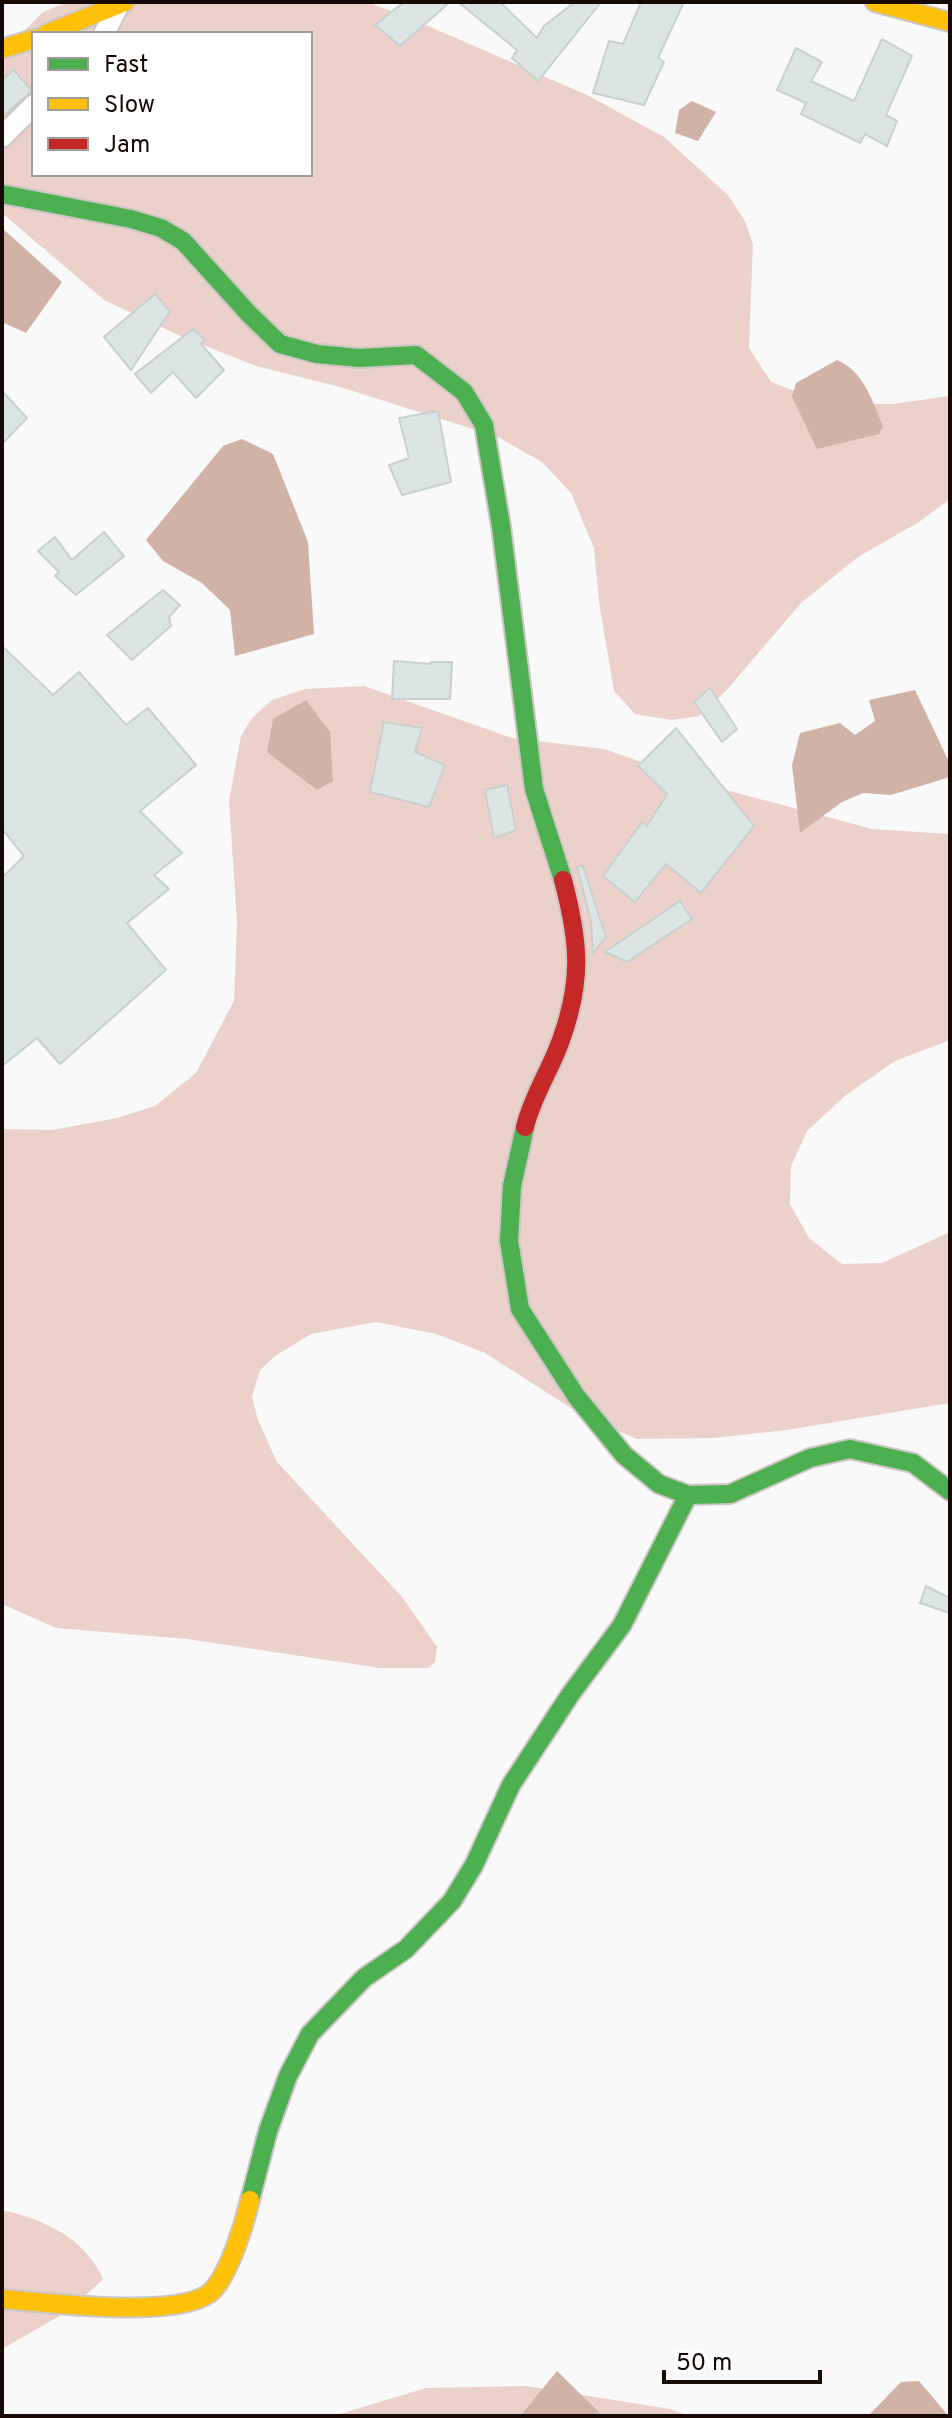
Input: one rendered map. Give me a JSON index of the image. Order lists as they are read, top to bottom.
{
  "legend": ["Fast", "Slow", "Jam"],
  "scale_bar": "50 m"
}
